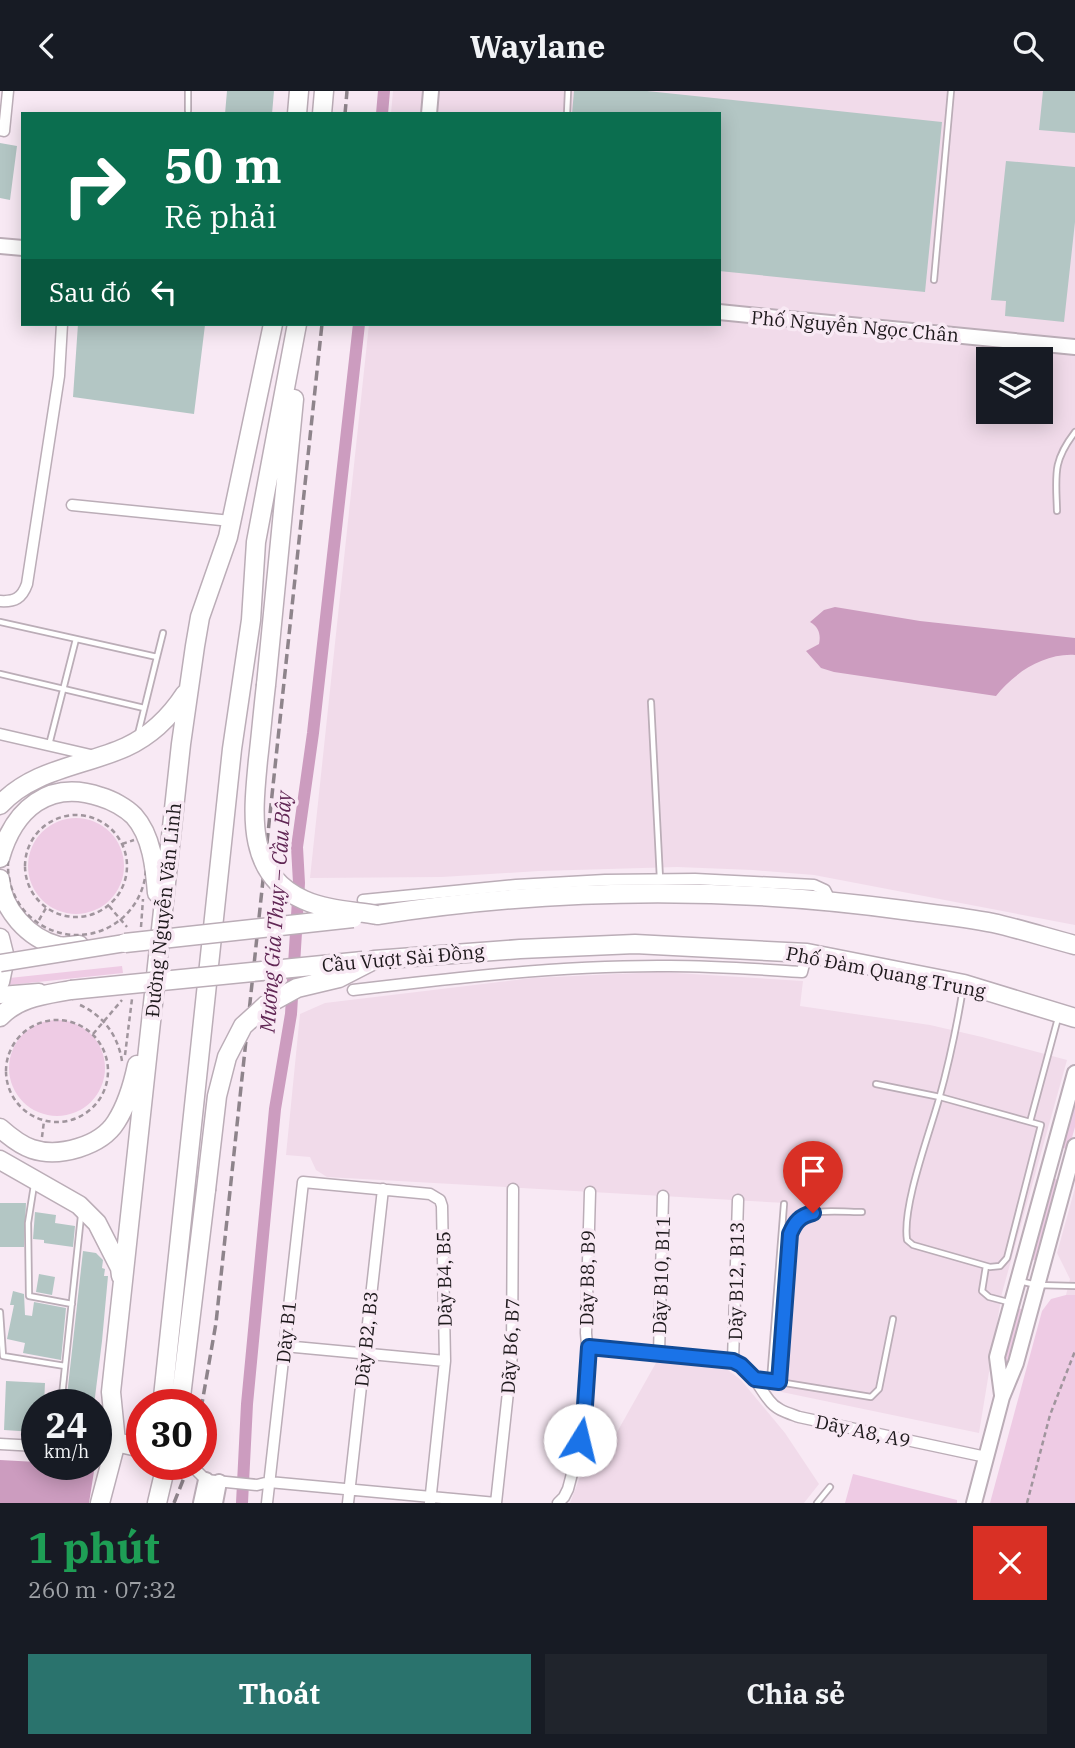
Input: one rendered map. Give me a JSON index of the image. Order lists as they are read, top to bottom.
{
  "streets": {
    "highway": ["Đường Nguyễn Văn Linh", "Cầu Vượt Sài Đồng", "Phố Đàm Quang Trung"],
    "street": [
      "Phố Nguyễn Ngọc Chân",
      "Dãy B10, B11",
      "Dãy B8, B9",
      "Dãy B4, B5",
      "Dãy B12, B13",
      "Dãy B1",
      "Dãy B2, B3",
      "Dãy B6, B7",
      "Dãy A8, A9"
    ]
  },
  "crossings": [
    ["Cầu Vượt Sài Đồng", "Phố Đàm Quang Trung"],
    ["Dãy B4, B5", "Dãy B1"],
    ["Dãy B4, B5", "Dãy B2, B3"],
    ["Dãy B12, B13", "Dãy A8, A9"]
  ],
  "water": ["Mương Gia Thụy – Cầu Bây"],
  "page": {
    "header": "Waylane",
    "turn": ["50 m", "Rẽ phải"],
    "then": "Sau đó",
    "speed": "24 km/h",
    "limit": "30",
    "heading": ["1 phút", "260 m · 07:32"],
    "buttons": ["Thoát", "Chia sẻ"]
  }
}
